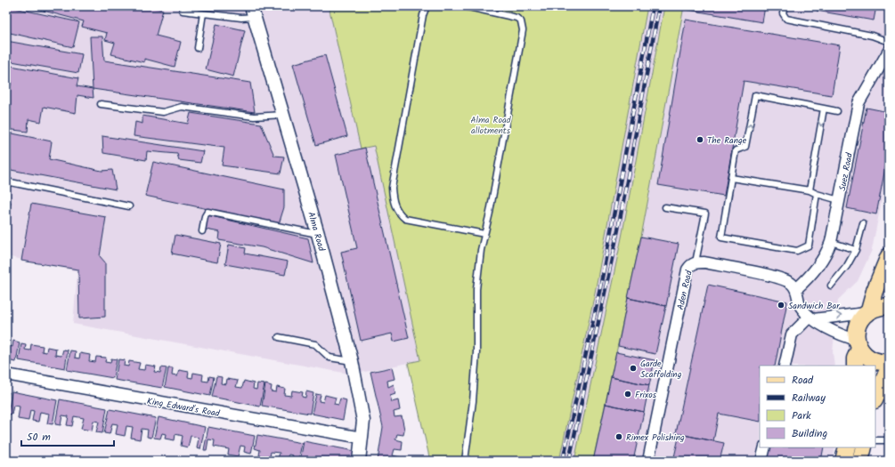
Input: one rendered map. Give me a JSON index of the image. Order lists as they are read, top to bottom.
{
  "streets": {
    "street": [
      "Suez Road",
      "Alma Road",
      "Aden Road",
      "King Edward's Road"
    ]
  },
  "crossings": [
    ["Suez Road", "Aden Road"],
    ["Alma Road", "King Edward's Road"]
  ],
  "parks": ["Alma Road allotments"],
  "places": [
    "The Range",
    "Sandwich Bar",
    "Garde Scaffolding",
    "Frixos",
    "Rimex Polishing"
  ],
  "legend": [
    "Road",
    "Railway",
    "Park",
    "Building"
  ],
  "scale_bar": "50 m"
}
